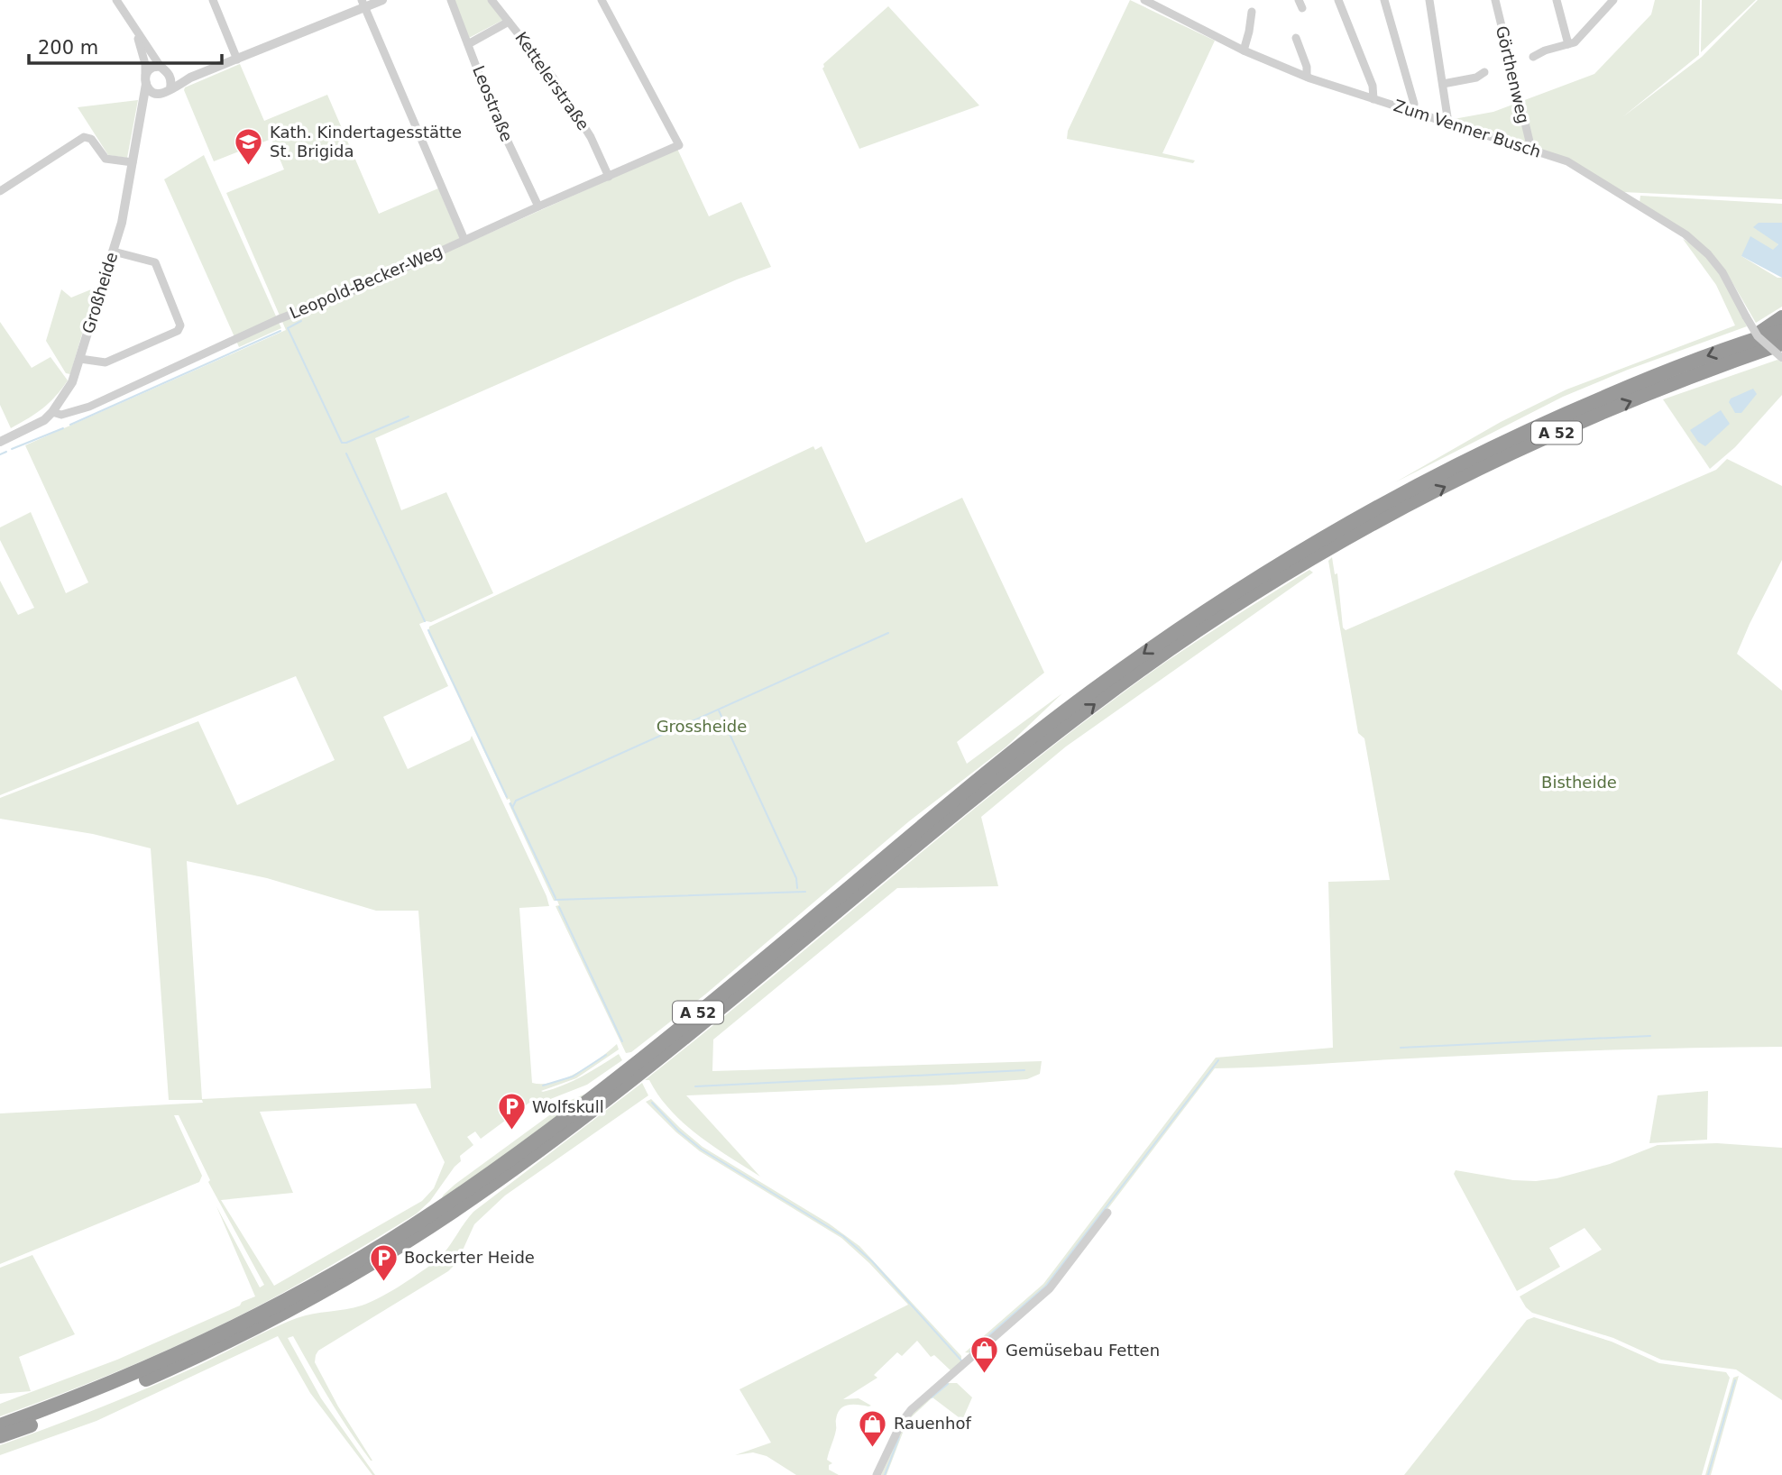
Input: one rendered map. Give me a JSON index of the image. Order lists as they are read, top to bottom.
{
  "streets": {
    "highway": ["A 52"],
    "street": [
      "Görthenweg",
      "Kettelerstraße",
      "Leostraße",
      "Zum Venner Busch",
      "Leopold-Becker-Weg",
      "Großheide"
    ]
  },
  "crossings": [
    ["Görthenweg", "Zum Venner Busch"],
    ["Kettelerstraße", "Leostraße"],
    ["Kettelerstraße", "Leopold-Becker-Weg"],
    ["Leostraße", "Leopold-Becker-Weg"],
    ["Leopold-Becker-Weg", "Großheide"]
  ],
  "parks": ["Grossheide", "Bistheide"],
  "places": {
    "school or university": ["Kath. Kindertagesstätte St. Brigida"],
    "parking": ["Wolfskull", "Bockerter Heide"],
    "shop": ["Gemüsebau Fetten", "Rauenhof"]
  },
  "scale_bar": "200 m"
}
